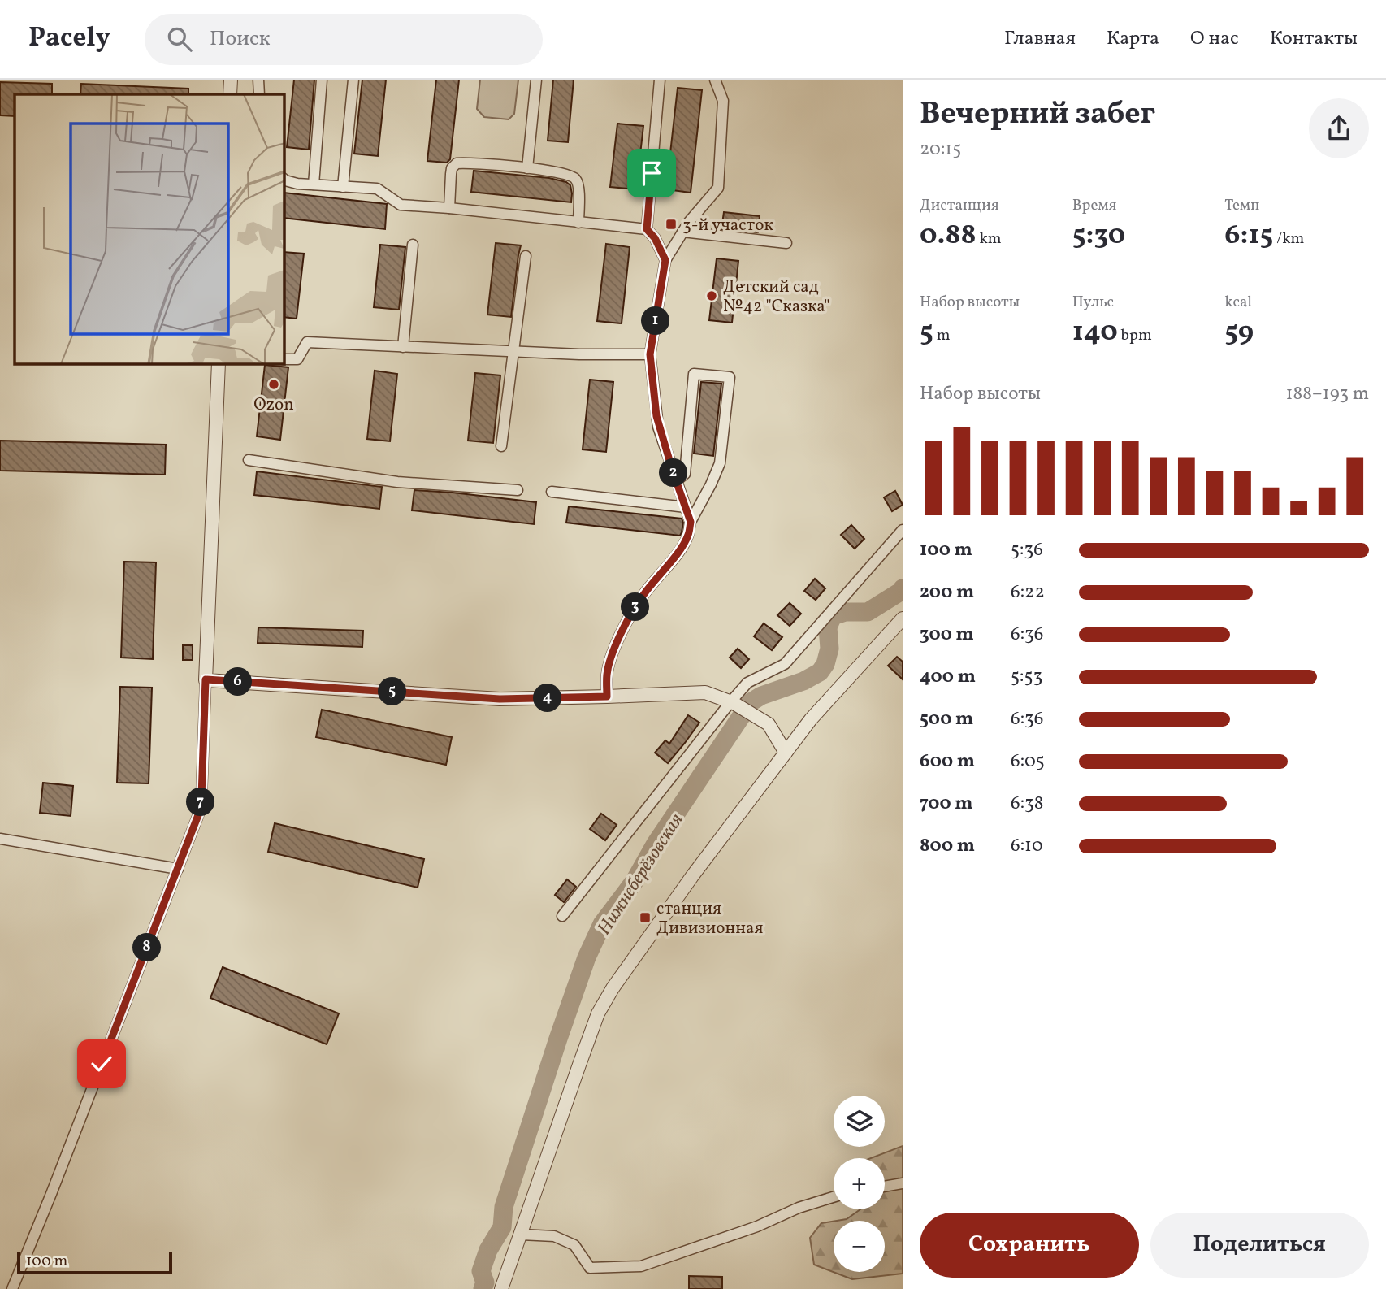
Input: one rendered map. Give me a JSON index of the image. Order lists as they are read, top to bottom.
{
  "water": ["Нижнеберёзовская"],
  "places": {
    "transit": ["3-й участок", "станция Дивизионная"],
    "other": ["Детский сад №42 \"Сказка\"", "Ozon"]
  },
  "scale_bar": "100 m",
  "page": {
    "header": "Pacely",
    "search": "Поиск",
    "nav": [
      "Главная",
      "Карта",
      "О нас",
      "Контакты"
    ],
    "heading": ["Вечерний забег", "20:15"],
    "stats": [
      ["Дистанция", "0.88 km"],
      ["Время", "5:30"],
      ["Темп", "6:15 /km"],
      ["Набор высоты", "5 m"],
      ["Пульс", "140 bpm"],
      ["kcal", "59"]
    ],
    "pins": [
      "1",
      "2",
      "3",
      "6",
      "5",
      "4",
      "7",
      "8"
    ],
    "chart": ["Набор высоты", "188–193 m"],
    "list": [
      {
        "name": "100 m",
        "note": "5:36"
      },
      {
        "name": "200 m",
        "note": "6:22"
      },
      {
        "name": "300 m",
        "note": "6:36"
      },
      {
        "name": "400 m",
        "note": "5:53"
      },
      {
        "name": "500 m",
        "note": "6:36"
      },
      {
        "name": "600 m",
        "note": "6:05"
      },
      {
        "name": "700 m",
        "note": "6:38"
      },
      {
        "name": "800 m",
        "note": "6:10"
      }
    ],
    "map_buttons": ["+", "−"],
    "buttons": ["Сохранить", "Поделиться"],
    "scale": "100 m"
  }
}
